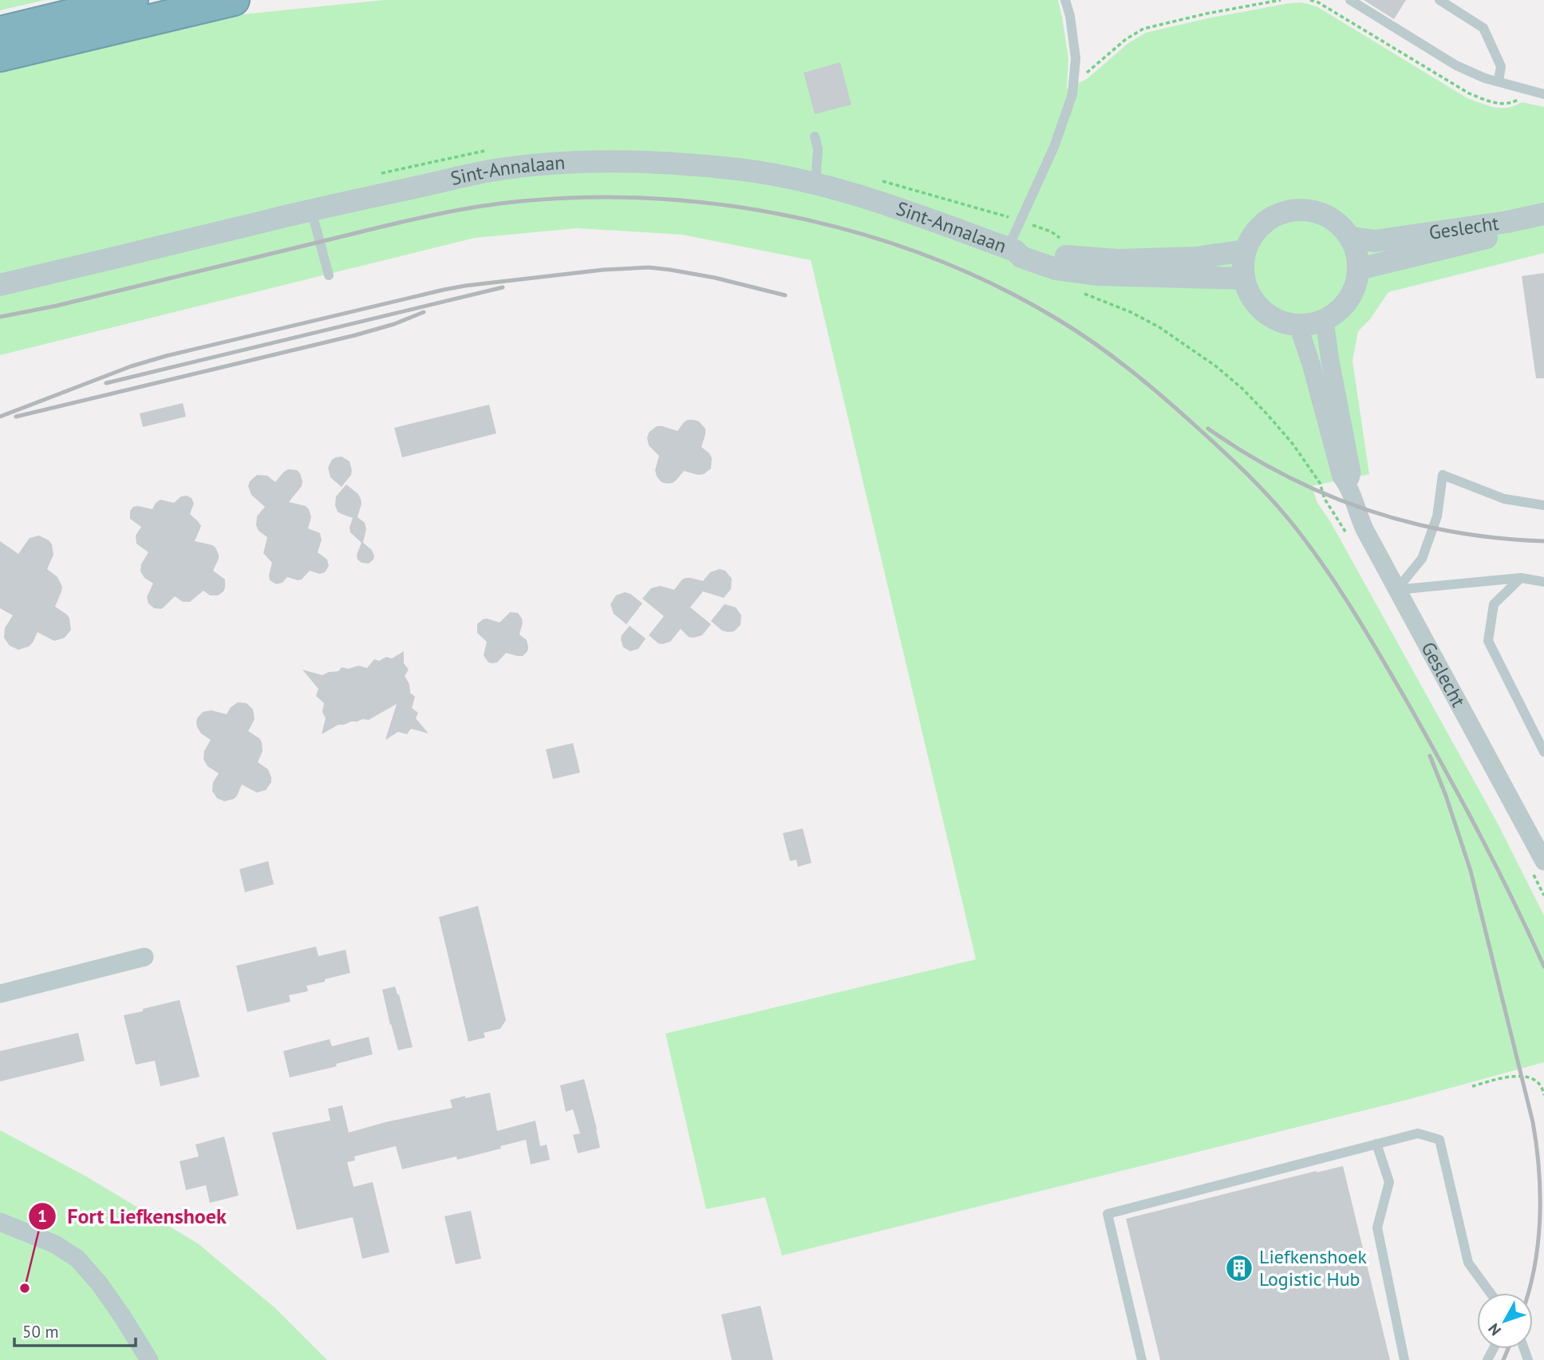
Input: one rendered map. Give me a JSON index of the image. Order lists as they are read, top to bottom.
{
  "streets": {
    "street": ["Sint-Annalaan", "Geslecht"]
  },
  "crossings": [
    ["Sint-Annalaan", "Geslecht"]
  ],
  "places": {
    "building": ["Liefkenshoek Logistic Hub"],
    "other": ["Fort Liefkenshoek"]
  },
  "scale_bar": "50 m",
  "north": "bottom left"
}
